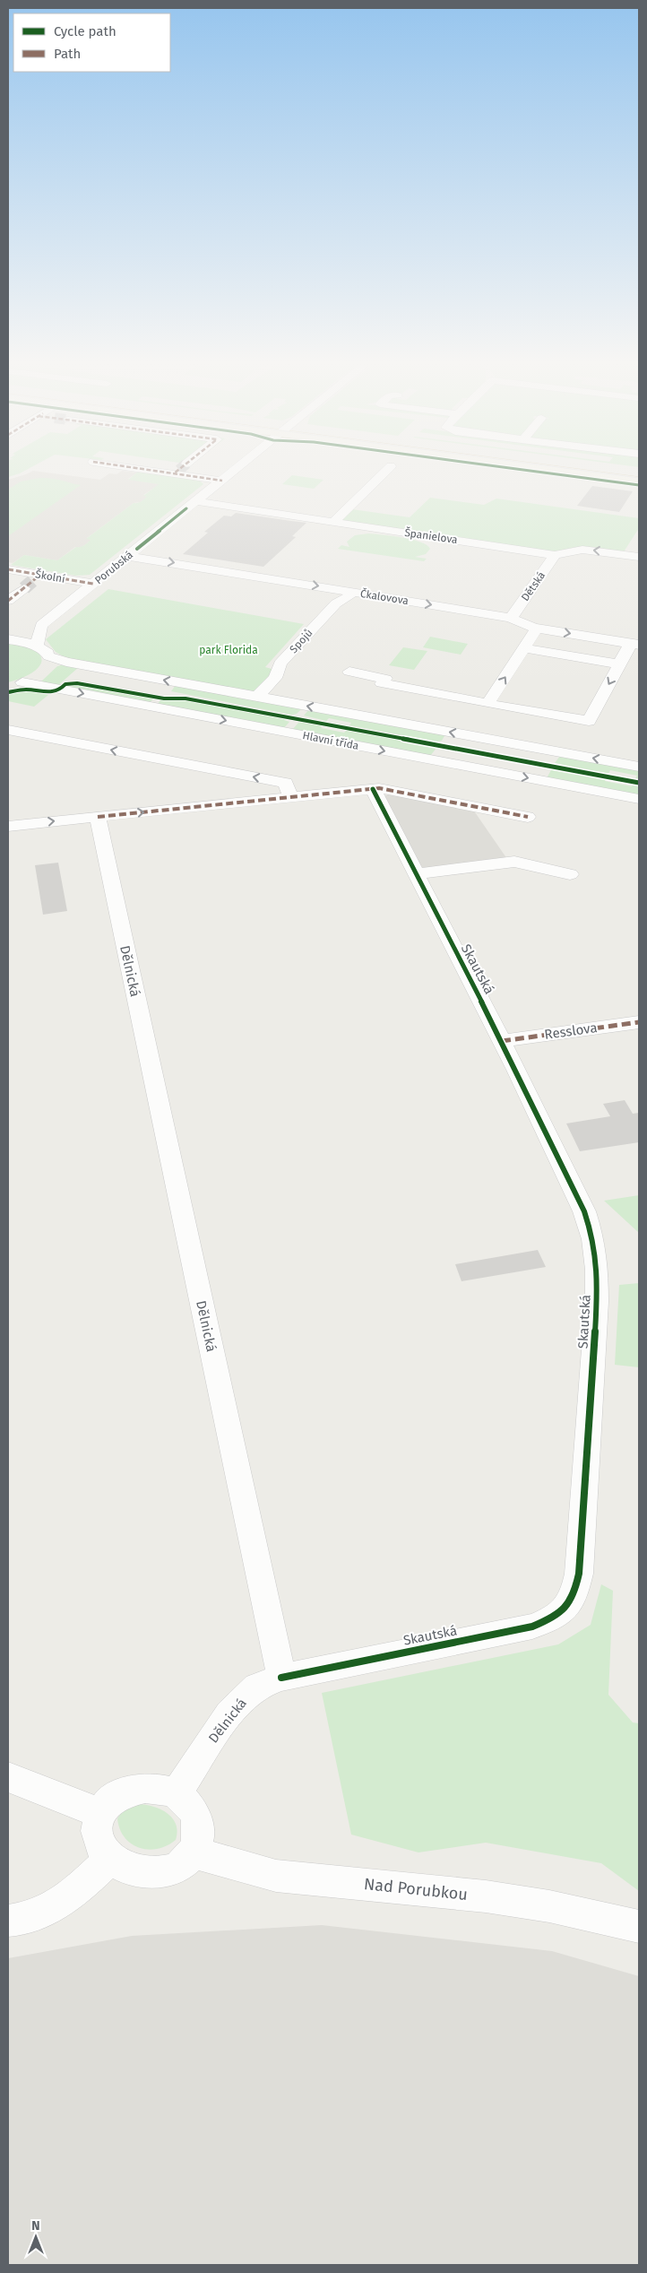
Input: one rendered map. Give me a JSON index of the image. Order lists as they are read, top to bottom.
{
  "streets": {
    "street": [
      "Španielova",
      "Porubská",
      "Školní",
      "Dětská",
      "Čkalovova",
      "Spojů",
      "Hlavní třída",
      "Skautská",
      "Dělnická",
      "Resslova",
      "Nad Porubkou"
    ]
  },
  "crossings": [
    ["Španielova", "Porubská"],
    ["Španielova", "Dětská"],
    ["Porubská", "Školní"],
    ["Porubská", "Čkalovova"],
    ["Dětská", "Čkalovova"],
    ["Čkalovova", "Spojů"],
    ["Skautská", "Dělnická"],
    ["Skautská", "Resslova"],
    ["Dělnická", "Nad Porubkou"]
  ],
  "parks": ["park Florida"],
  "legend": ["Cycle path", "Path"],
  "north": "top"
}
